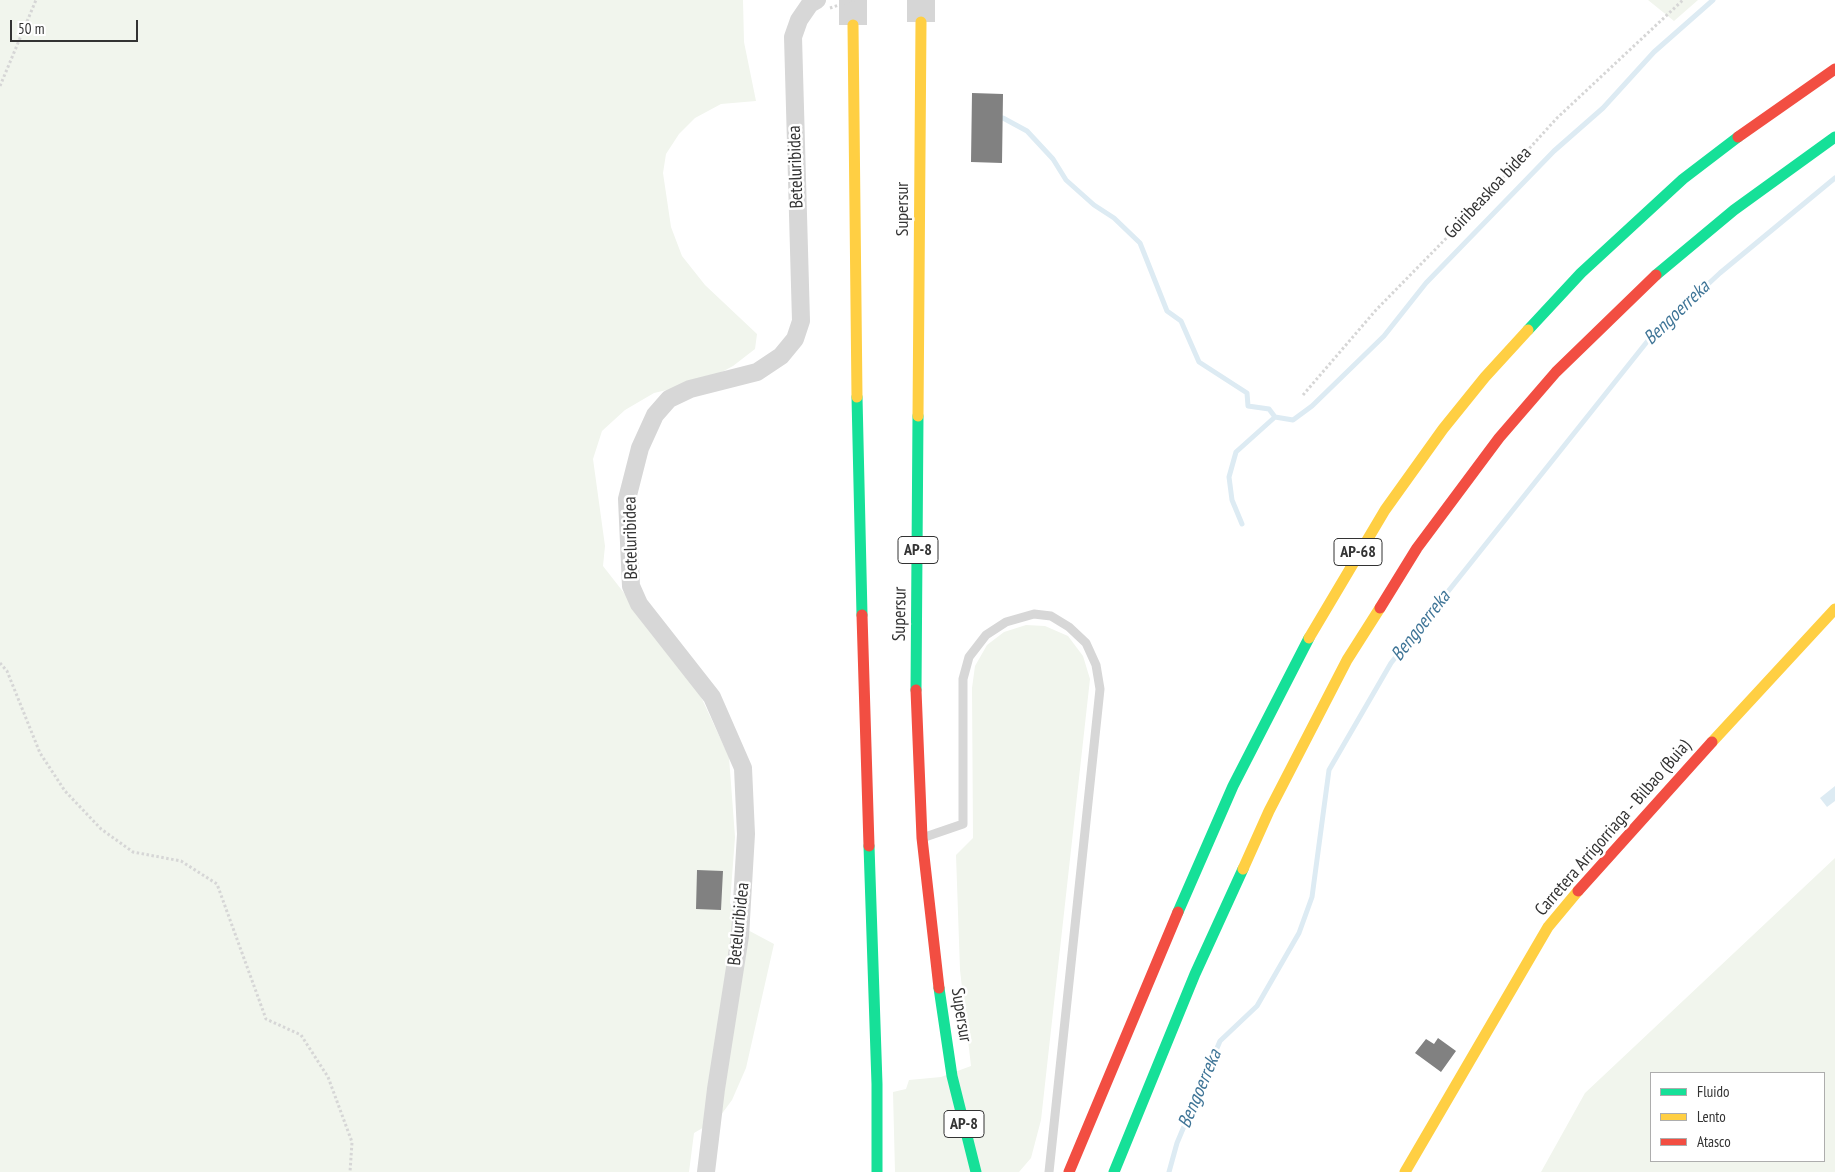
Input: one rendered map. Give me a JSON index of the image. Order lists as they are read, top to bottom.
{
  "streets": {
    "main road": [
      "Supersur",
      "AP-8",
      "AP-68",
      "Carretera Arrigorriaga - Bilbao (Buia)"
    ],
    "street": ["Beteluribidea"],
    "path": ["Goiribeaskoa bidea"]
  },
  "water": ["Bengoerreka"],
  "legend": ["Fluido", "Lento", "Atasco"],
  "scale_bar": "50 m"
}
